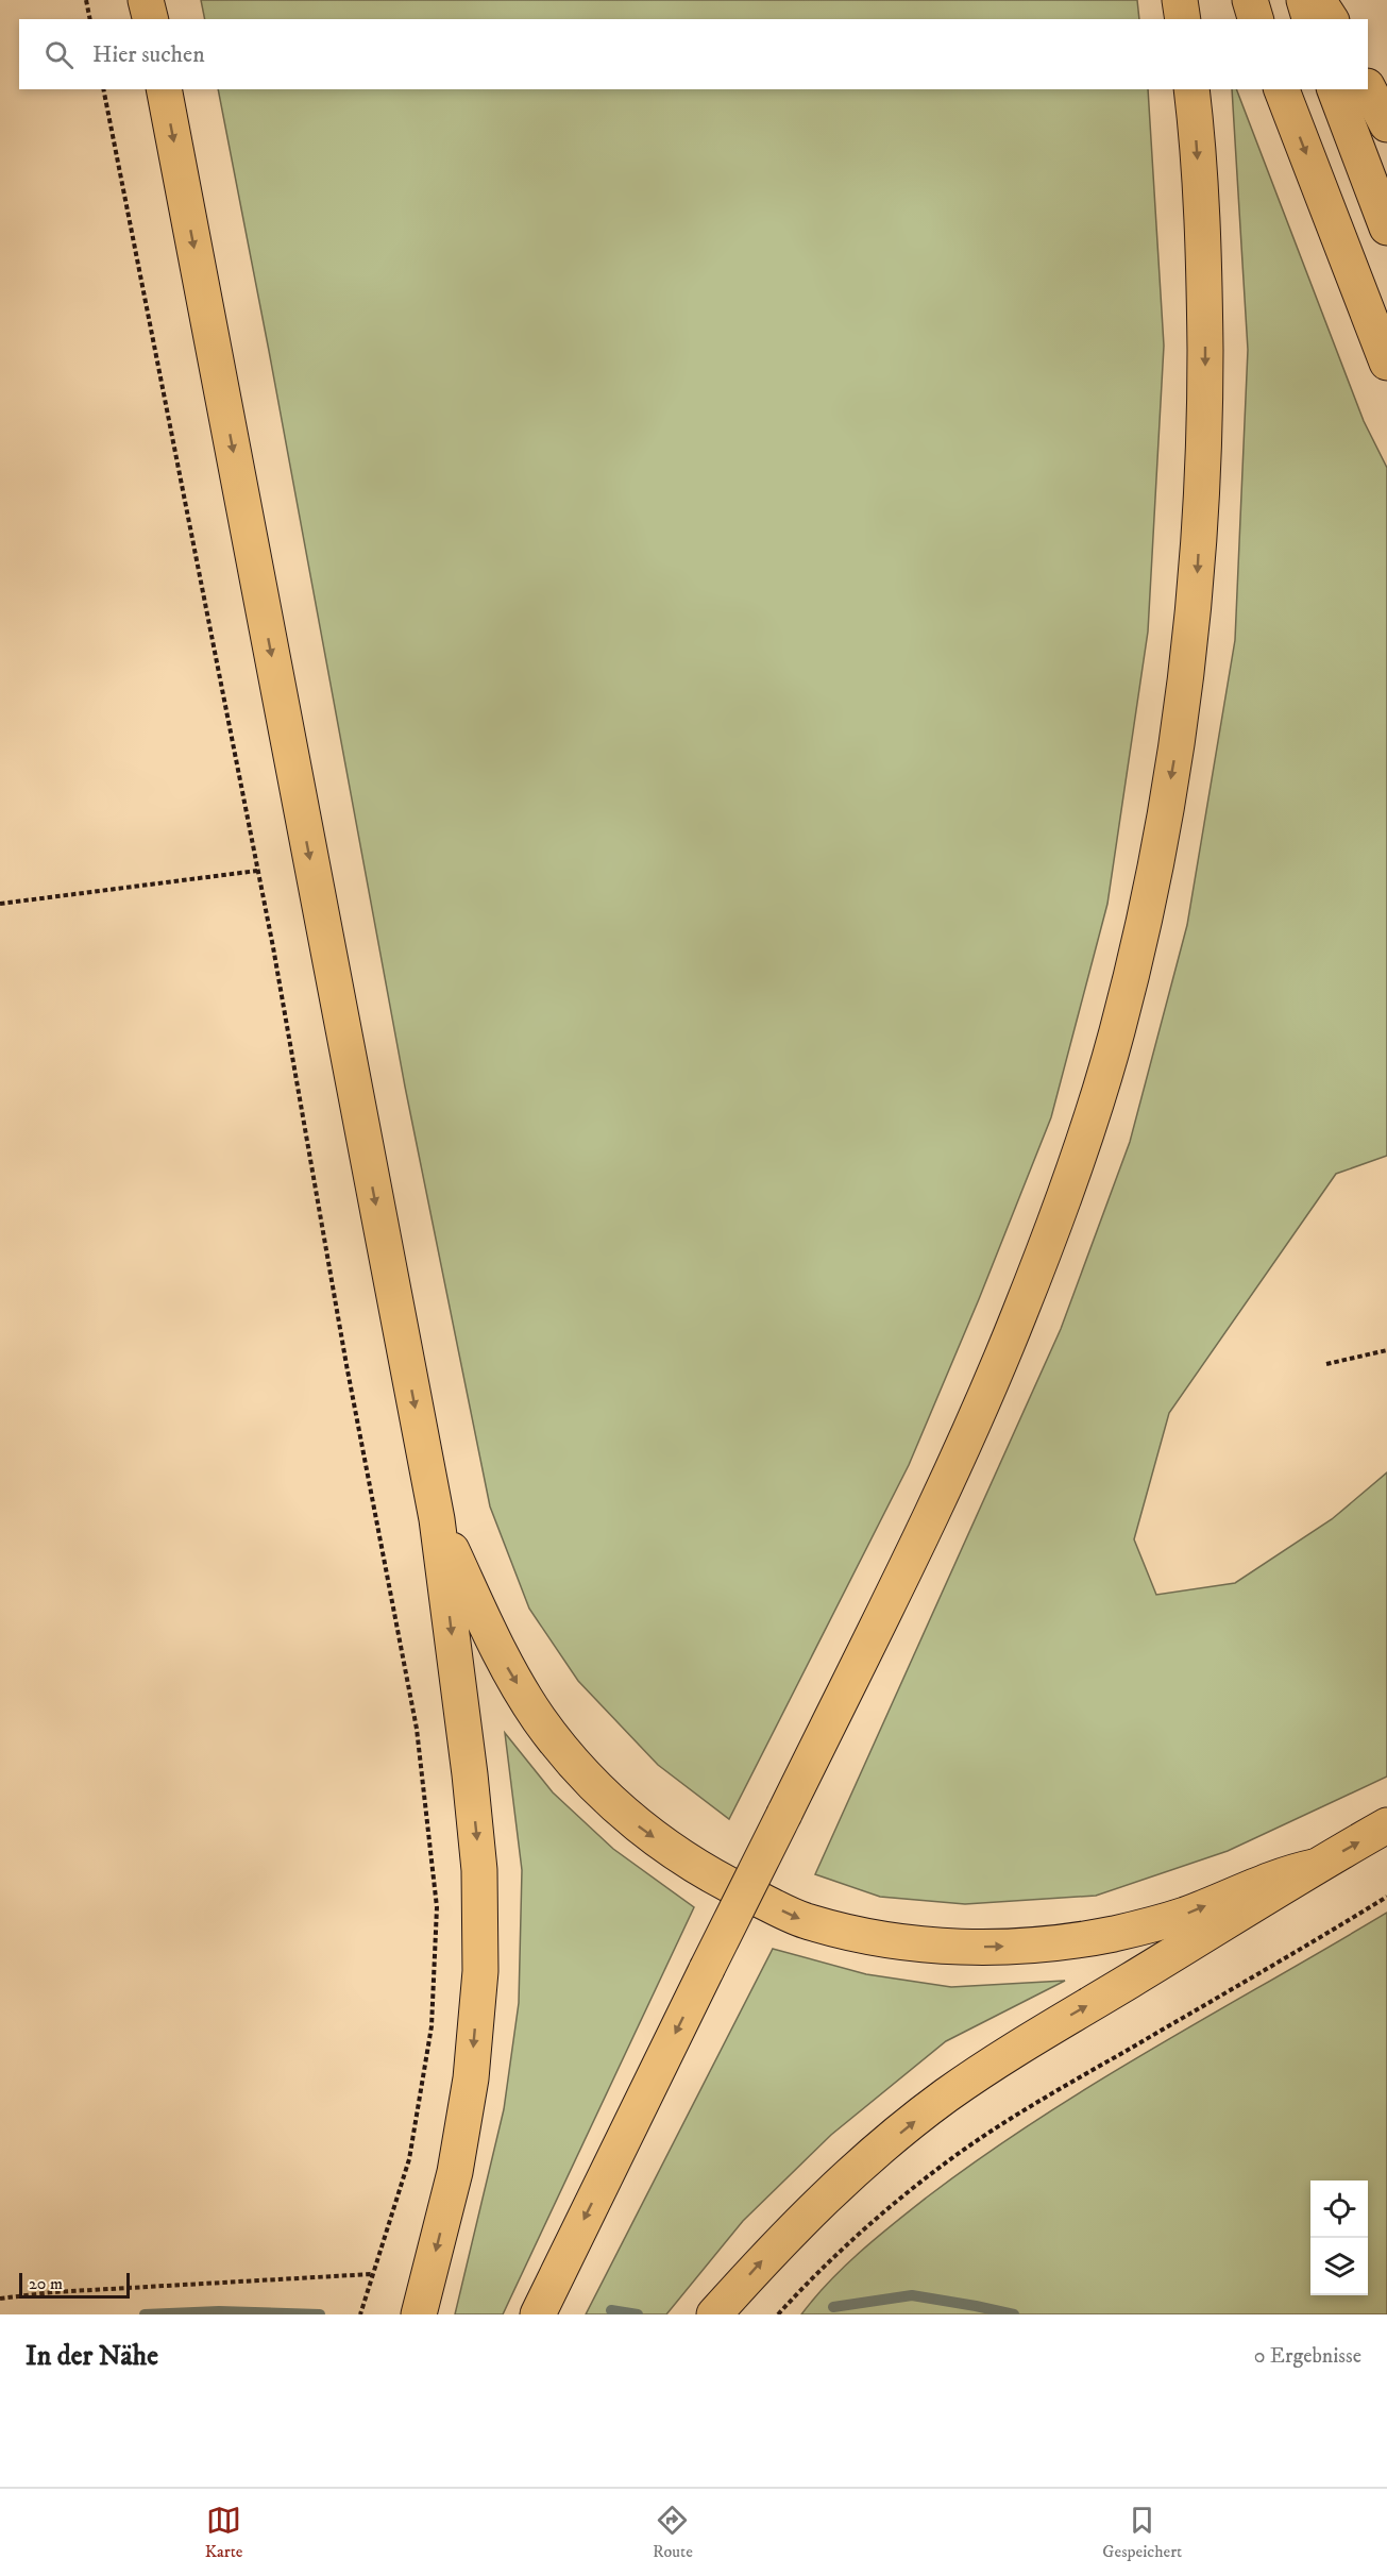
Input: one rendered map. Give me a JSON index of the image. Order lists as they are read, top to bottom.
{
  "scale_bar": "20 m",
  "page": {
    "search": "Hier suchen",
    "scale": "20 m",
    "heading": ["In der Nähe", "0 Ergebnisse"],
    "nav": ["Karte", "Route", "Gespeichert"]
  }
}
